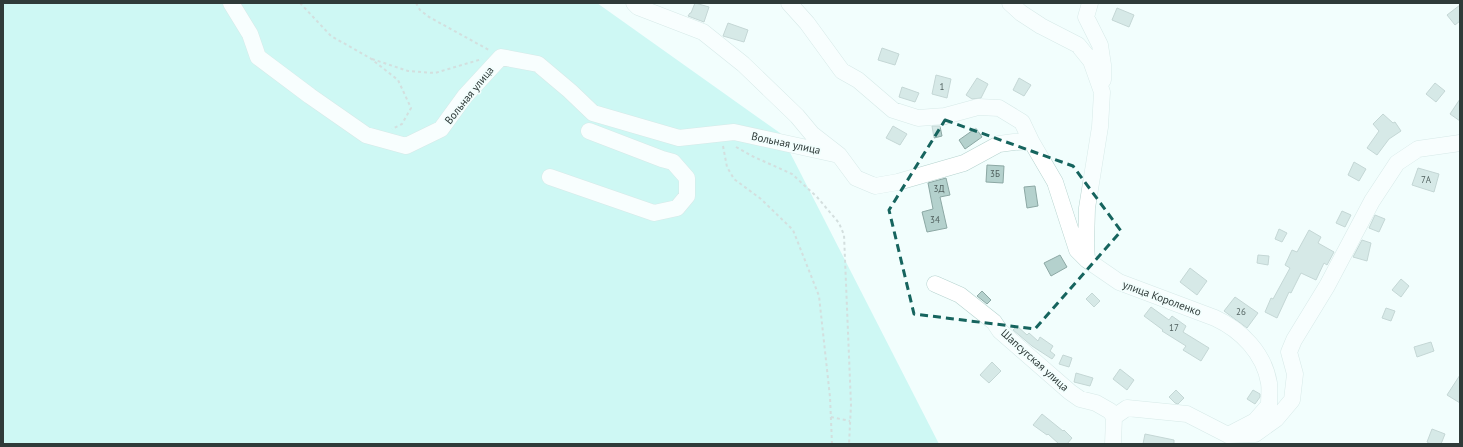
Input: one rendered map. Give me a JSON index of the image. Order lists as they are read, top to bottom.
{
  "streets": {
    "street": ["Вольная улица", "улица Короленко", "Шапсугская улица"]
  },
  "crossings": [
    ["Вольная улица", "улица Короленко"]
  ],
  "house_numbers": [
    "1",
    "3Б",
    "7А",
    "3Д",
    "34",
    "26",
    "17"
  ]
}
